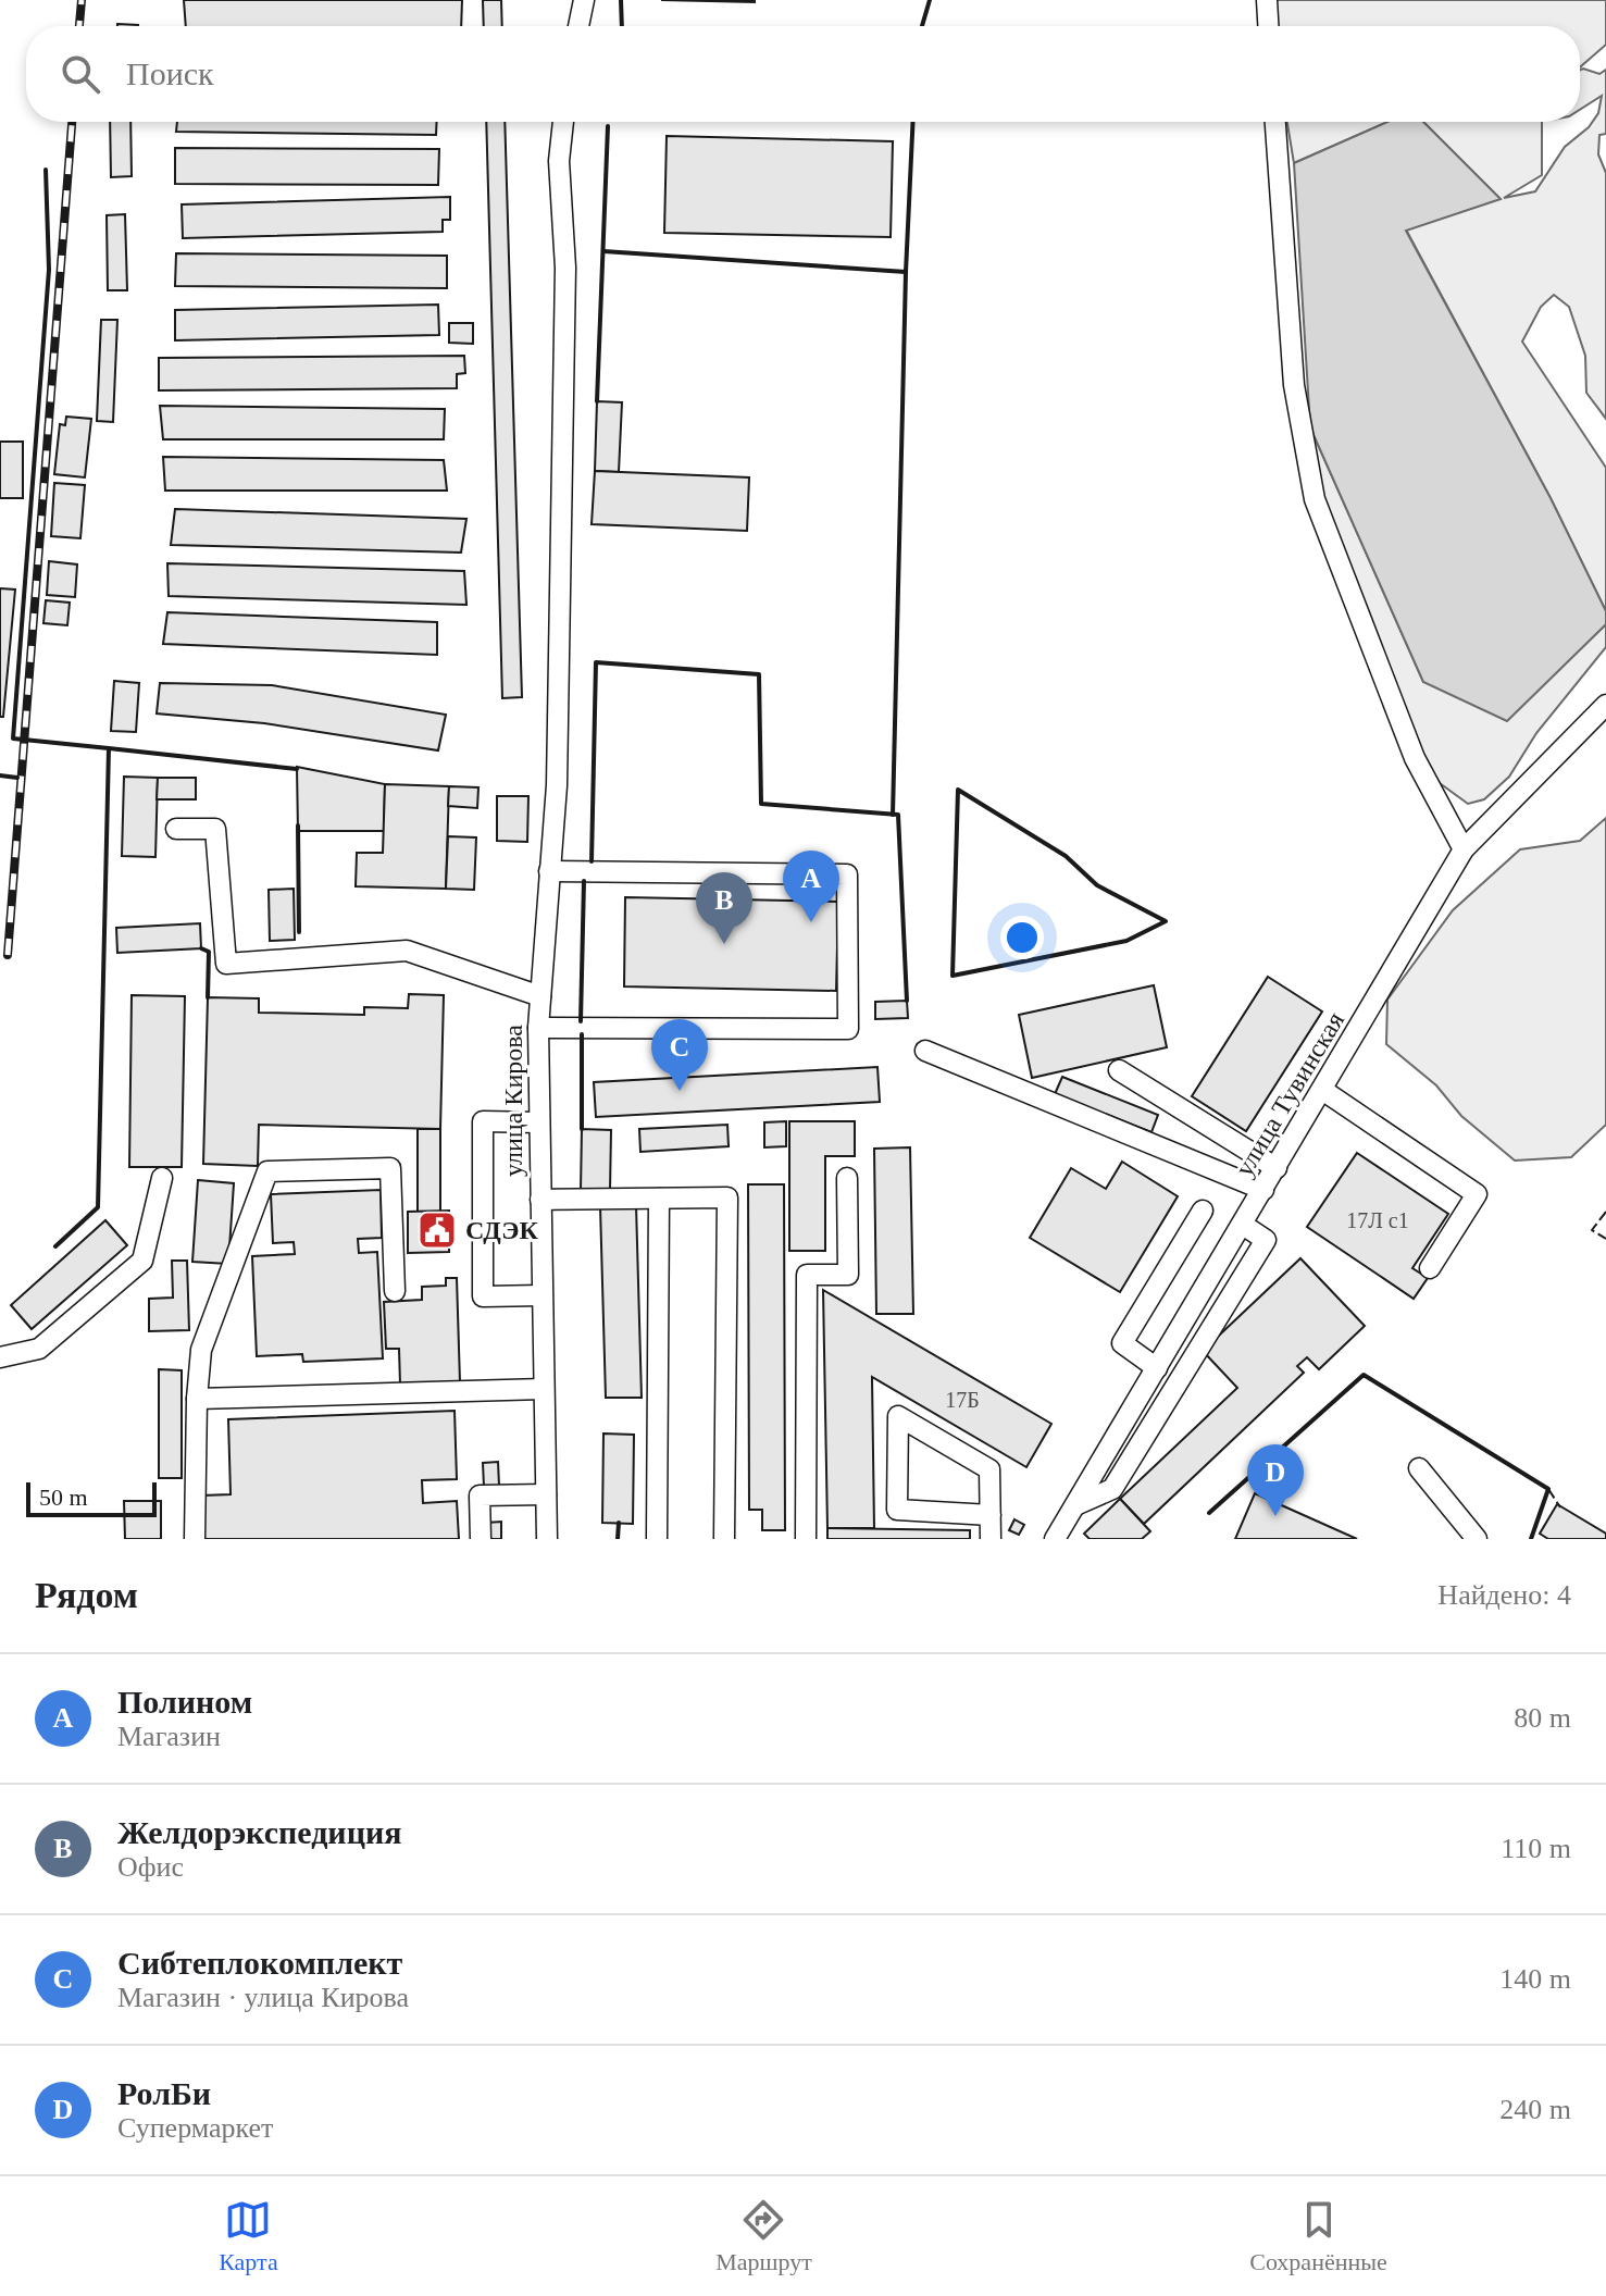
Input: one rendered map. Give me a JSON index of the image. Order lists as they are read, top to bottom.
{
  "streets": {
    "street": ["улица Тувинская", "улица Кирова"]
  },
  "places": {
    "public building": ["СДЭК"]
  },
  "house_numbers": ["17Л с1", "17Б"],
  "scale_bar": "50 m",
  "page": {
    "search": "Поиск",
    "pins": [
      "A",
      "B",
      "C",
      "D"
    ],
    "scale": "50 m",
    "heading": ["Рядом", "Найдено: 4"],
    "list": [
      {
        "mark": "A",
        "name": "Полином",
        "note": "Магазин",
        "value": "80 m"
      },
      {
        "mark": "B",
        "name": "Желдорэкспедиция",
        "note": "Офис",
        "value": "110 m"
      },
      {
        "mark": "C",
        "name": "Сибтеплокомплект",
        "note": "Магазин · улица Кирова",
        "value": "140 m"
      },
      {
        "mark": "D",
        "name": "РолБи",
        "note": "Супермаркет",
        "value": "240 m"
      }
    ],
    "nav": ["Карта", "Маршрут", "Сохранённые"]
  }
}
